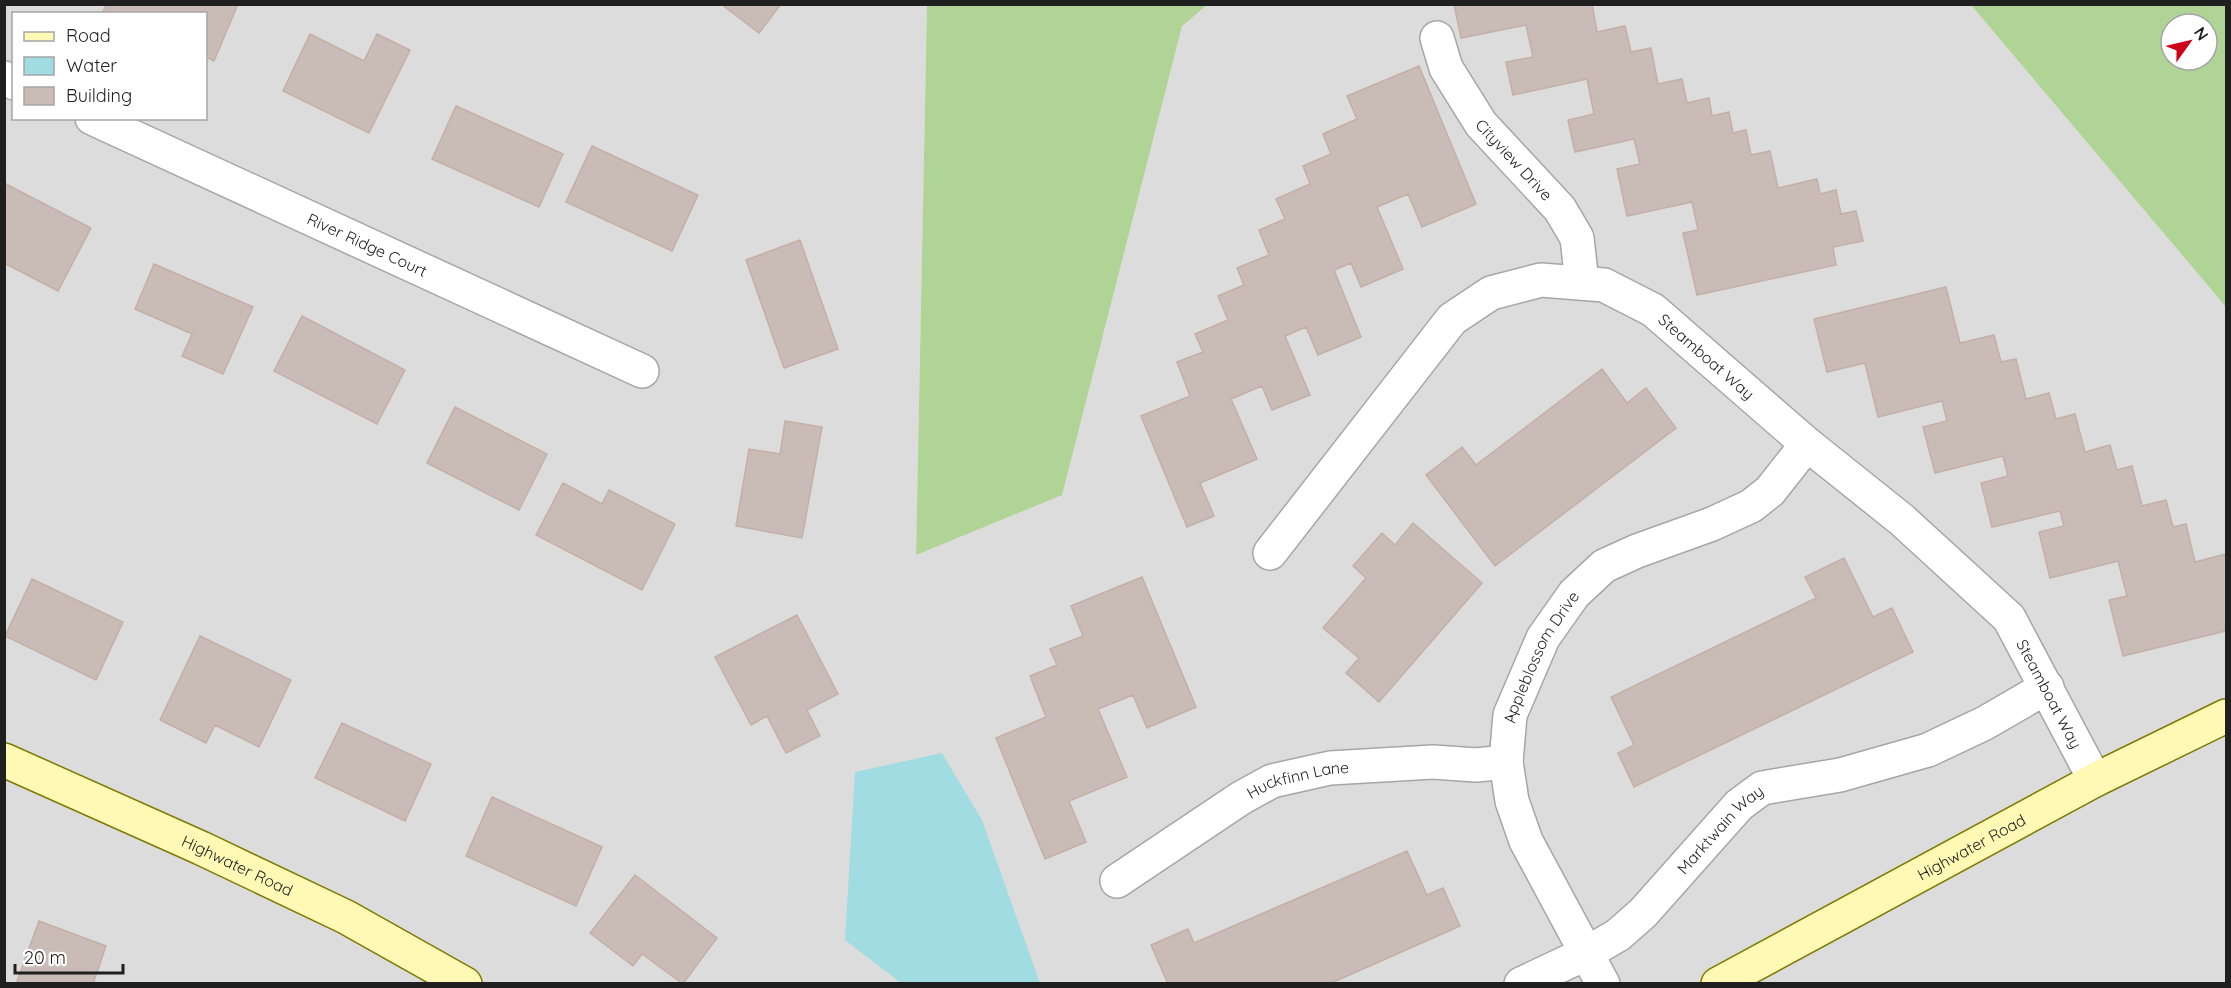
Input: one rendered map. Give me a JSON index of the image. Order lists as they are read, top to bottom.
{
  "streets": {
    "street": [
      "Cityview Drive",
      "River Ridge Court",
      "Steamboat Way",
      "Appleblossom Drive",
      "Huckfinn Lane",
      "Marktwain Way",
      "Highwater Road"
    ]
  },
  "crossings": [
    ["Cityview Drive", "Steamboat Way"],
    ["Steamboat Way", "Appleblossom Drive"],
    ["Steamboat Way", "Marktwain Way"],
    ["Steamboat Way", "Highwater Road"],
    ["Appleblossom Drive", "Huckfinn Lane"],
    ["Appleblossom Drive", "Marktwain Way"]
  ],
  "legend": ["Road", "Water", "Building"],
  "scale_bar": "20 m",
  "north": "top right"
}
